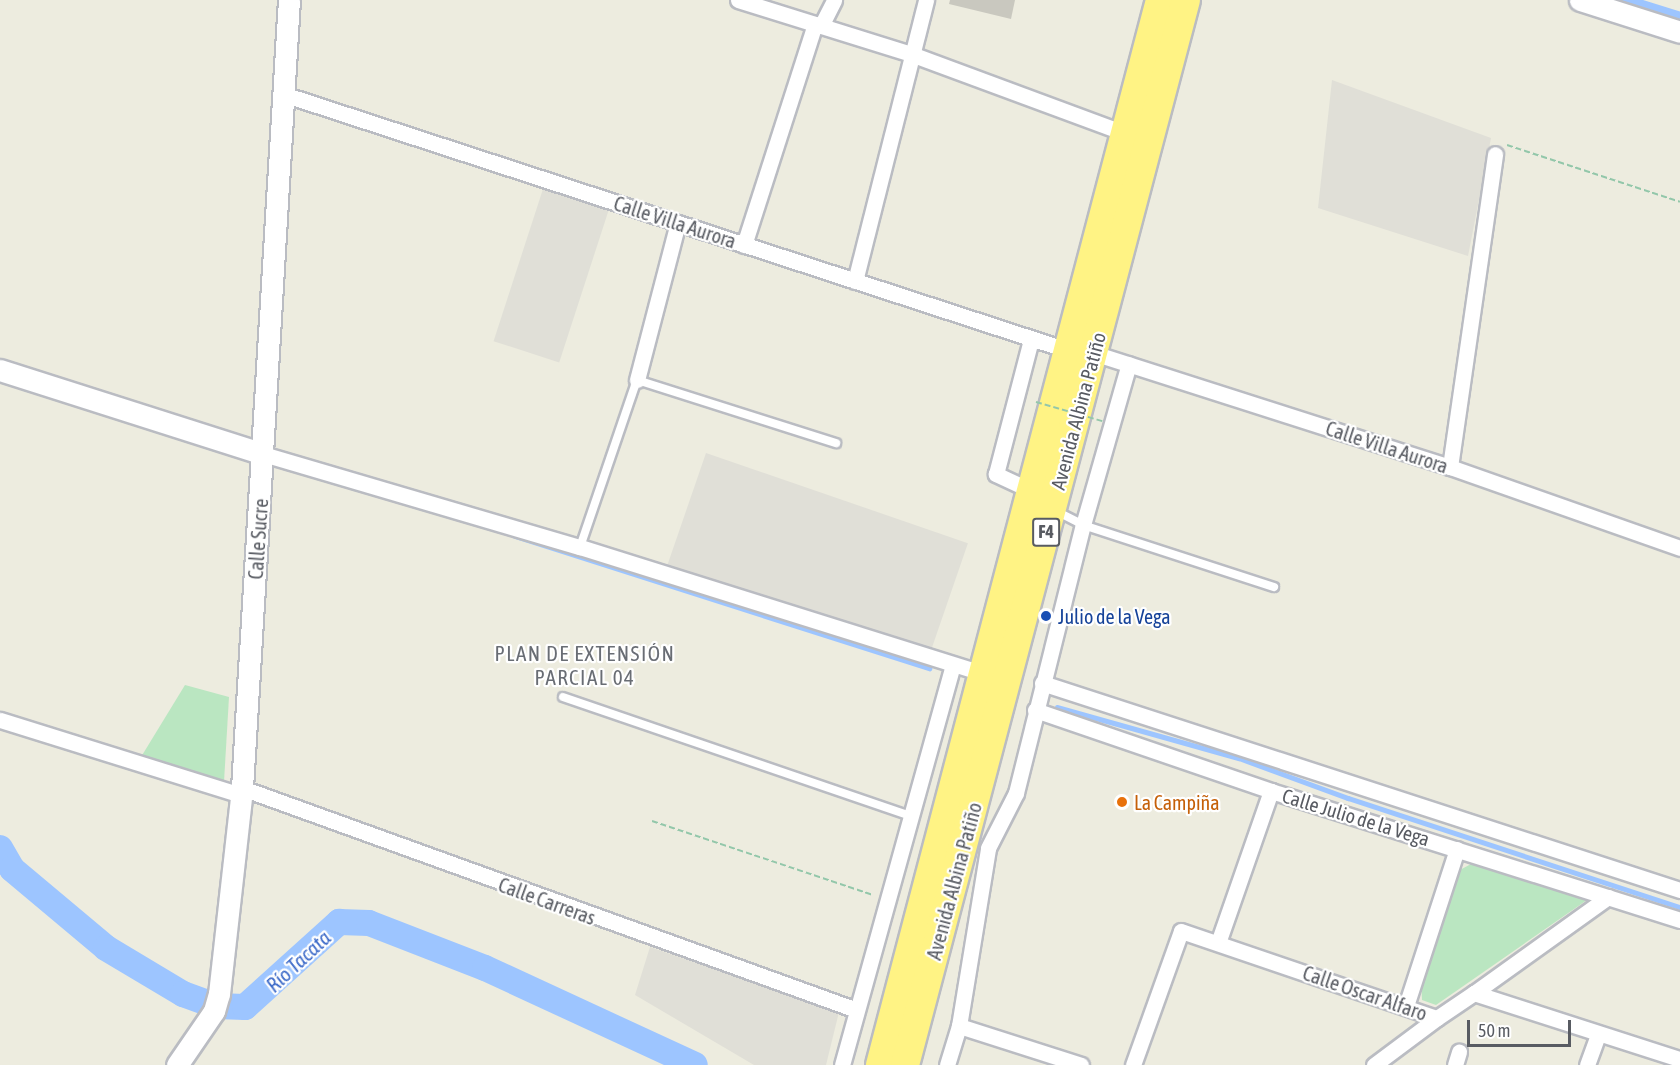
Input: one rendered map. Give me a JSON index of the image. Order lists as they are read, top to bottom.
{
  "streets": {
    "highway": ["Avenida Albina Patiño", "F4"],
    "main road": ["Calle Sucre"],
    "street": [
      "Calle Villa Aurora",
      "Calle Julio de la Vega",
      "Calle Carreras",
      "Calle Oscar Alfaro"
    ]
  },
  "crossings": [
    ["Calle Villa Aurora", "Avenida Albina Patiño"],
    ["Calle Villa Aurora", "Calle Sucre"],
    ["Calle Sucre", "Calle Carreras"],
    ["Calle Julio de la Vega", "Calle Oscar Alfaro"]
  ],
  "districts": ["PLAN DE EXTENSIÓN PARCIAL 04"],
  "water": ["Río Tacata"],
  "places": ["Julio de la Vega", "La Campiña"],
  "scale_bar": "50 m"
}
